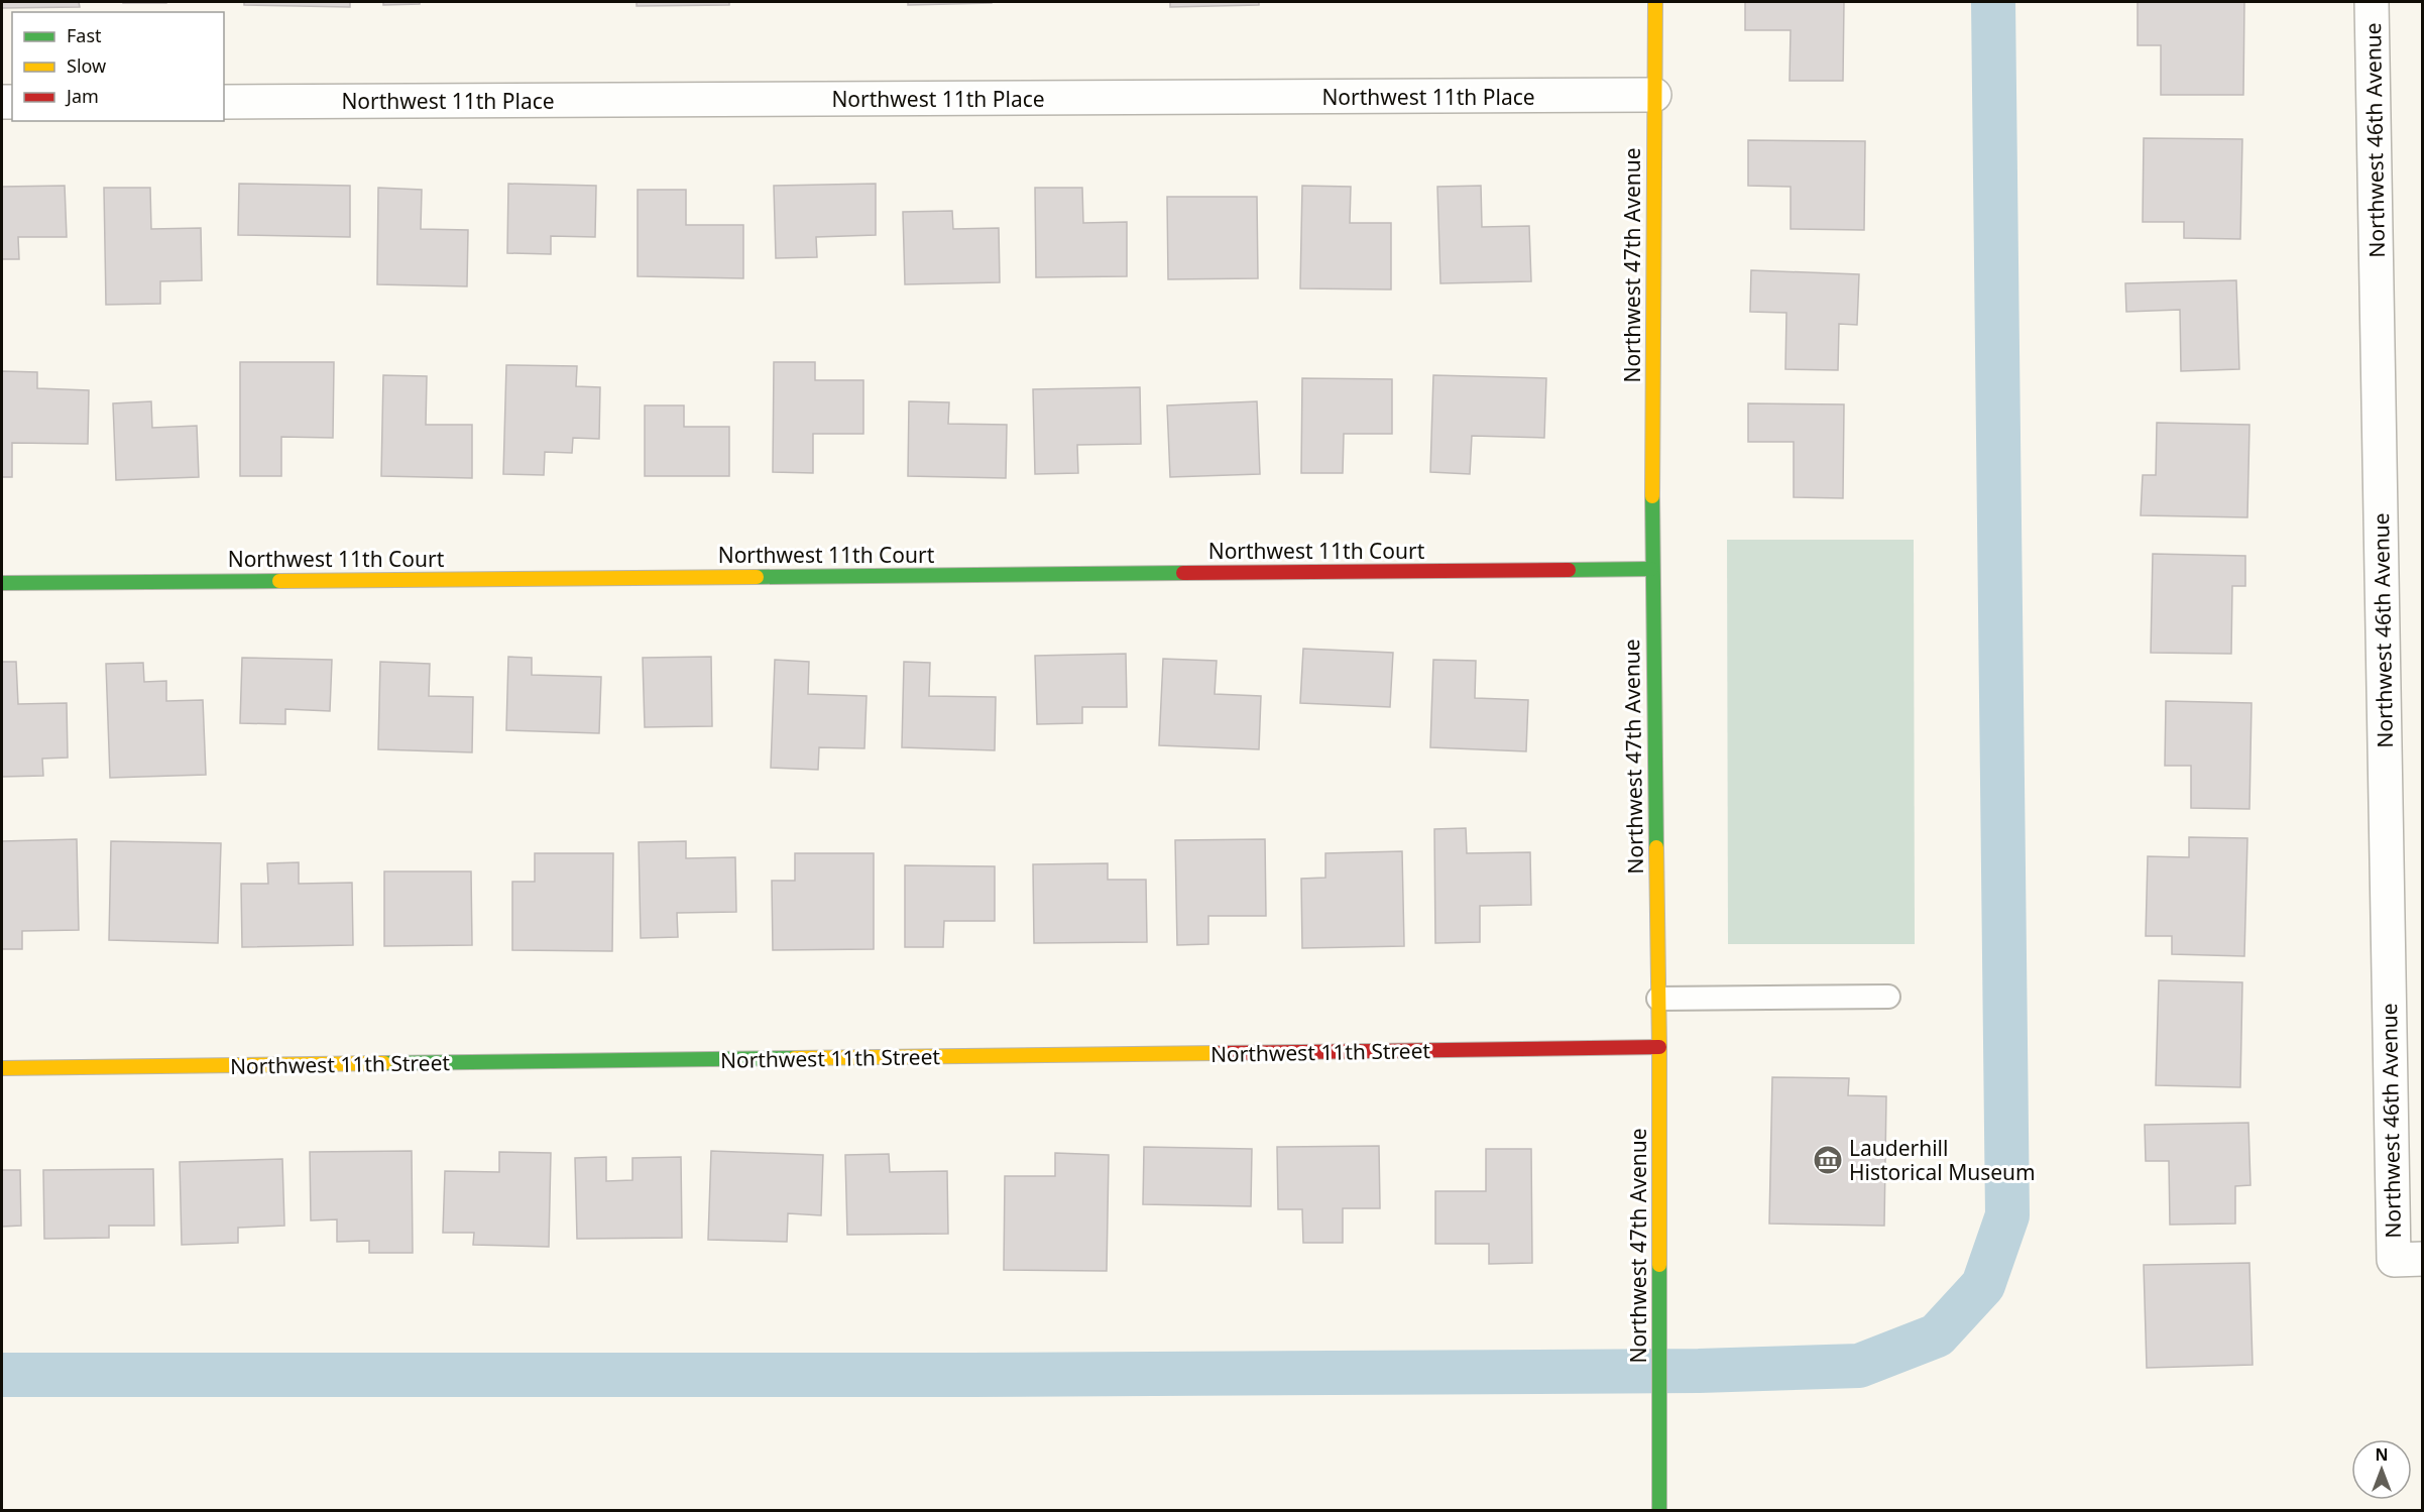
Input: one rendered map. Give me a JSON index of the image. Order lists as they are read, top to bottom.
{
  "streets": {
    "street": [
      "Northwest 11th Place",
      "Northwest 46th Avenue",
      "Northwest 47th Avenue",
      "Northwest 11th Court",
      "Northwest 11th Street"
    ]
  },
  "crossings": [
    ["Northwest 11th Place", "Northwest 47th Avenue"],
    ["Northwest 47th Avenue", "Northwest 11th Court"],
    ["Northwest 47th Avenue", "Northwest 11th Street"]
  ],
  "places": {
    "museum": ["Lauderhill Historical Museum"]
  },
  "legend": ["Fast", "Slow", "Jam"],
  "north": "top"
}
